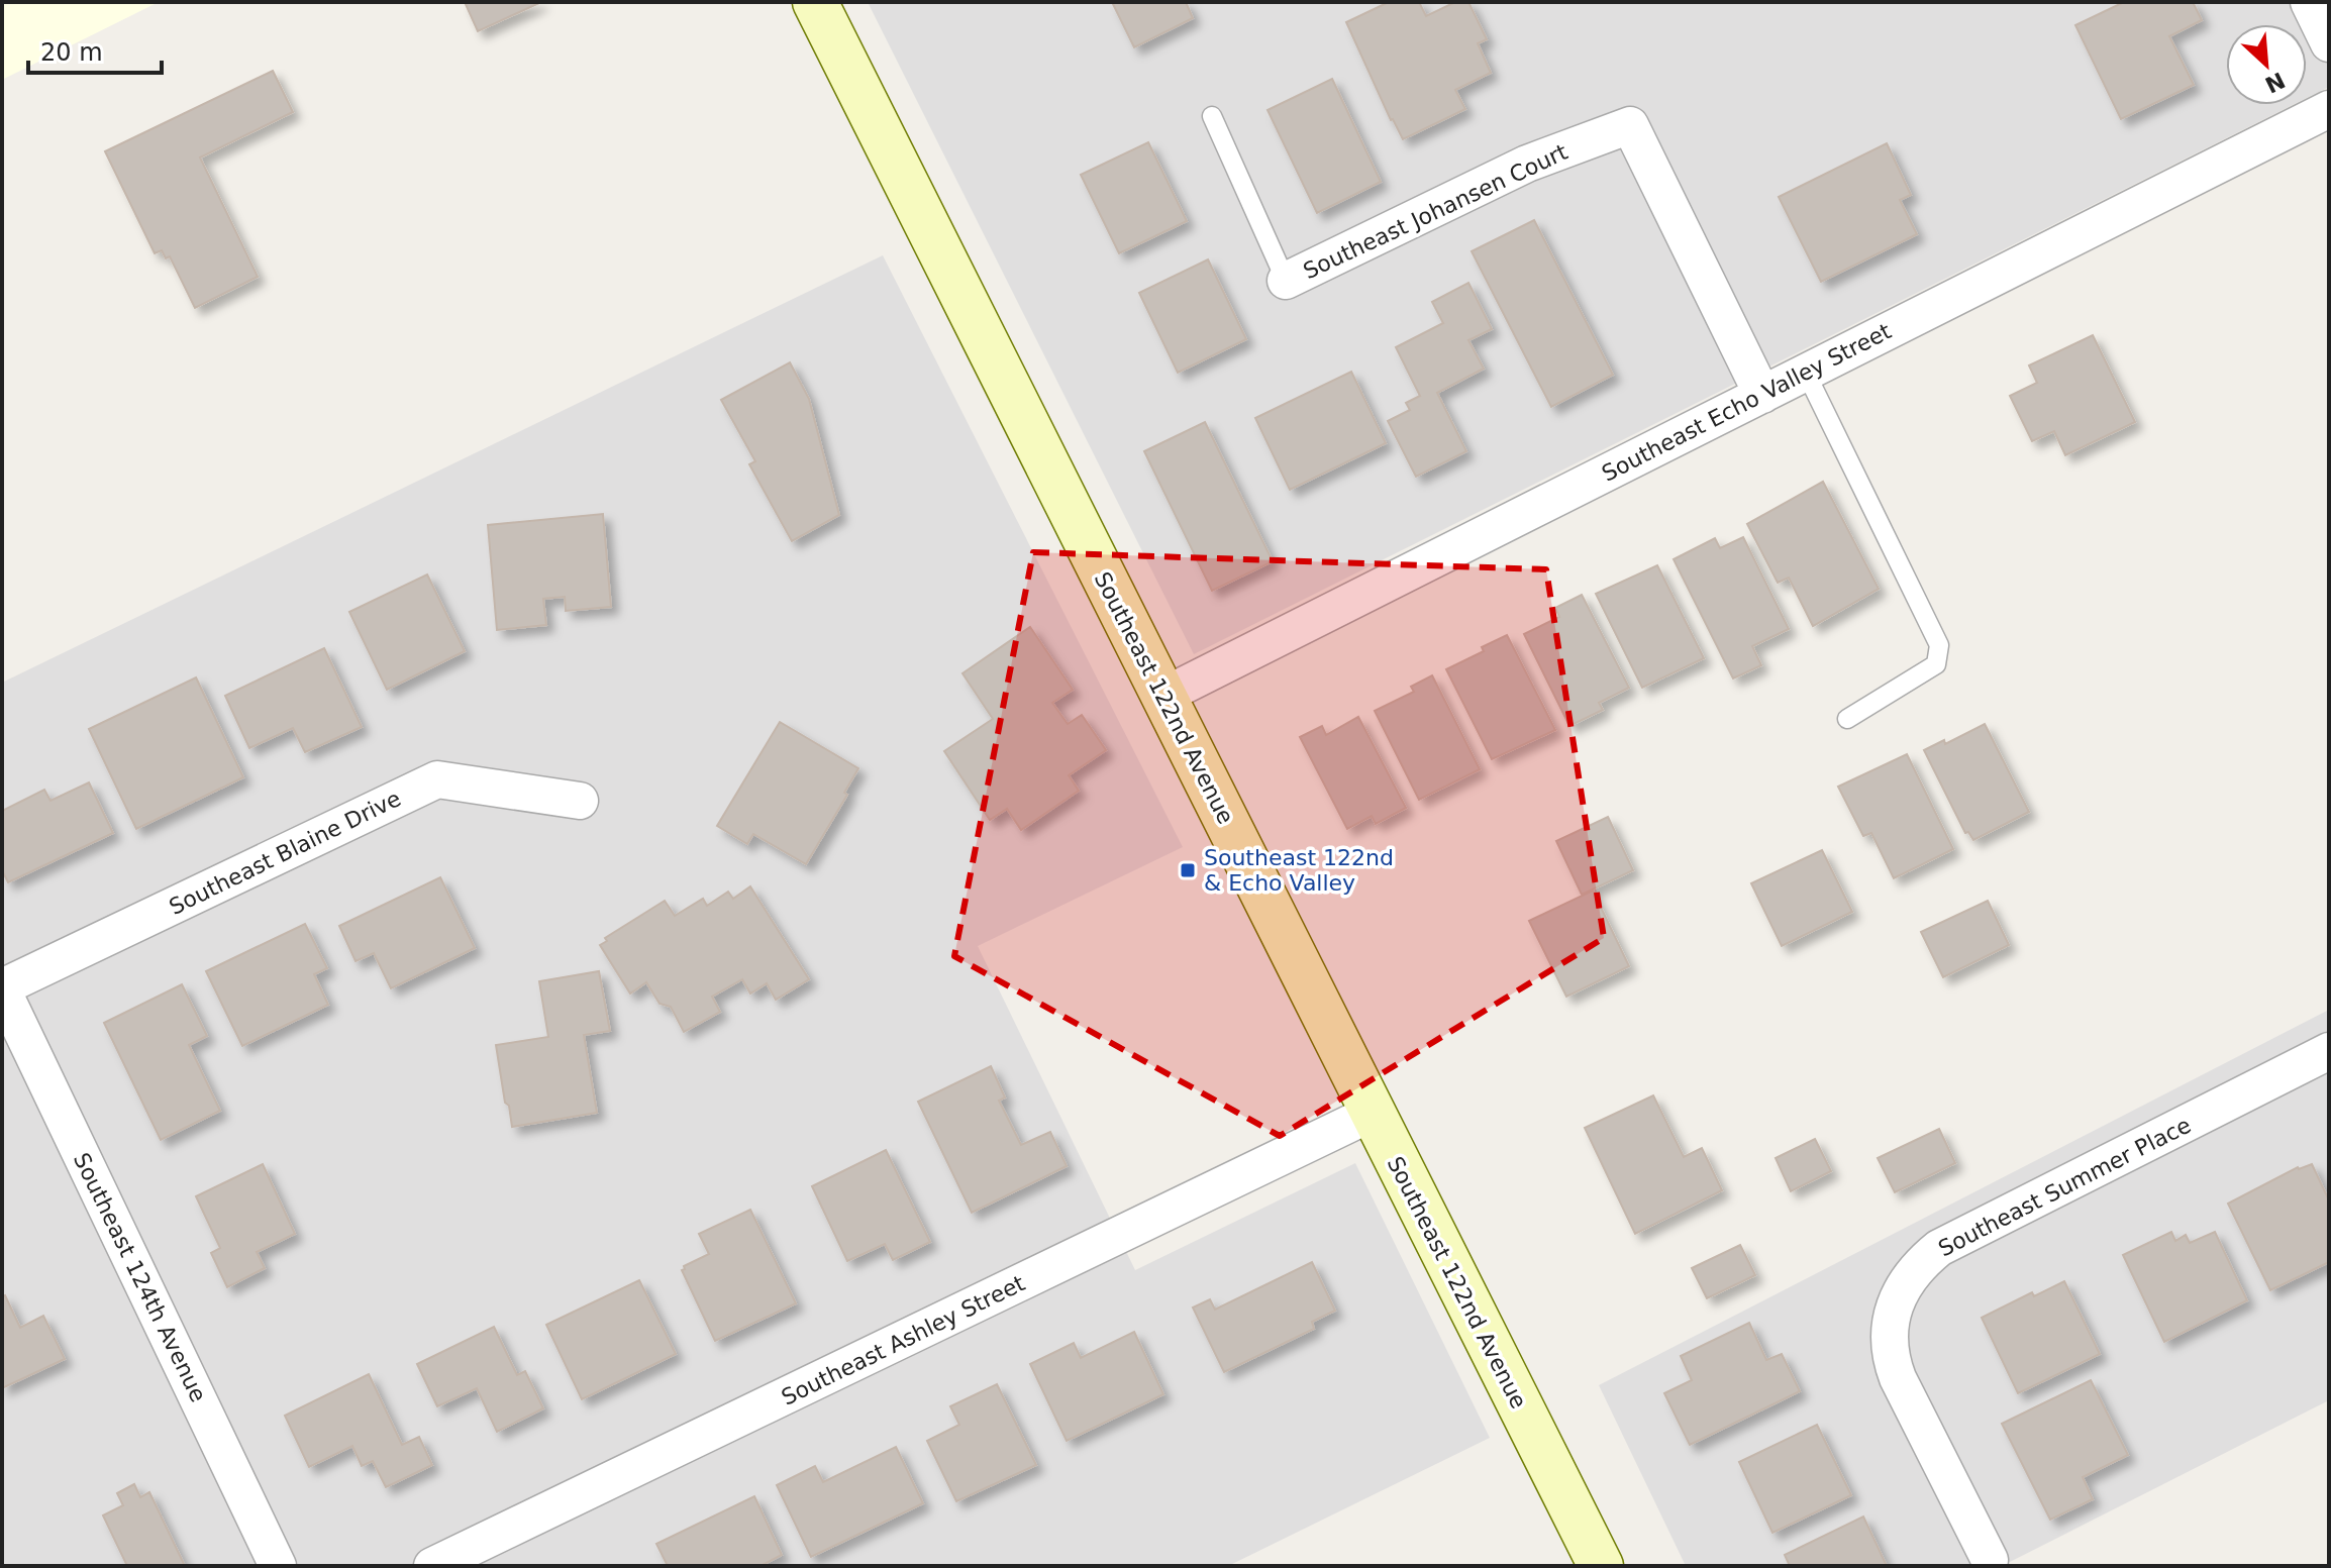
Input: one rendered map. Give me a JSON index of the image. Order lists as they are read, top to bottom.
{
  "streets": {
    "main road": ["Southeast 122nd Avenue"],
    "street": [
      "Southeast Johansen Court",
      "Southeast Echo Valley Street",
      "Southeast Blaine Drive",
      "Southeast Summer Place",
      "Southeast 124th Avenue",
      "Southeast Ashley Street"
    ]
  },
  "crossings": [
    ["Southeast Johansen Court", "Southeast Echo Valley Street"],
    ["Southeast Echo Valley Street", "Southeast 122nd Avenue"],
    ["Southeast 122nd Avenue", "Southeast Ashley Street"],
    ["Southeast Blaine Drive", "Southeast 124th Avenue"]
  ],
  "places": {
    "transit": ["Southeast 122nd & Echo Valley"]
  },
  "scale_bar": "20 m",
  "north": "bottom right"
}
